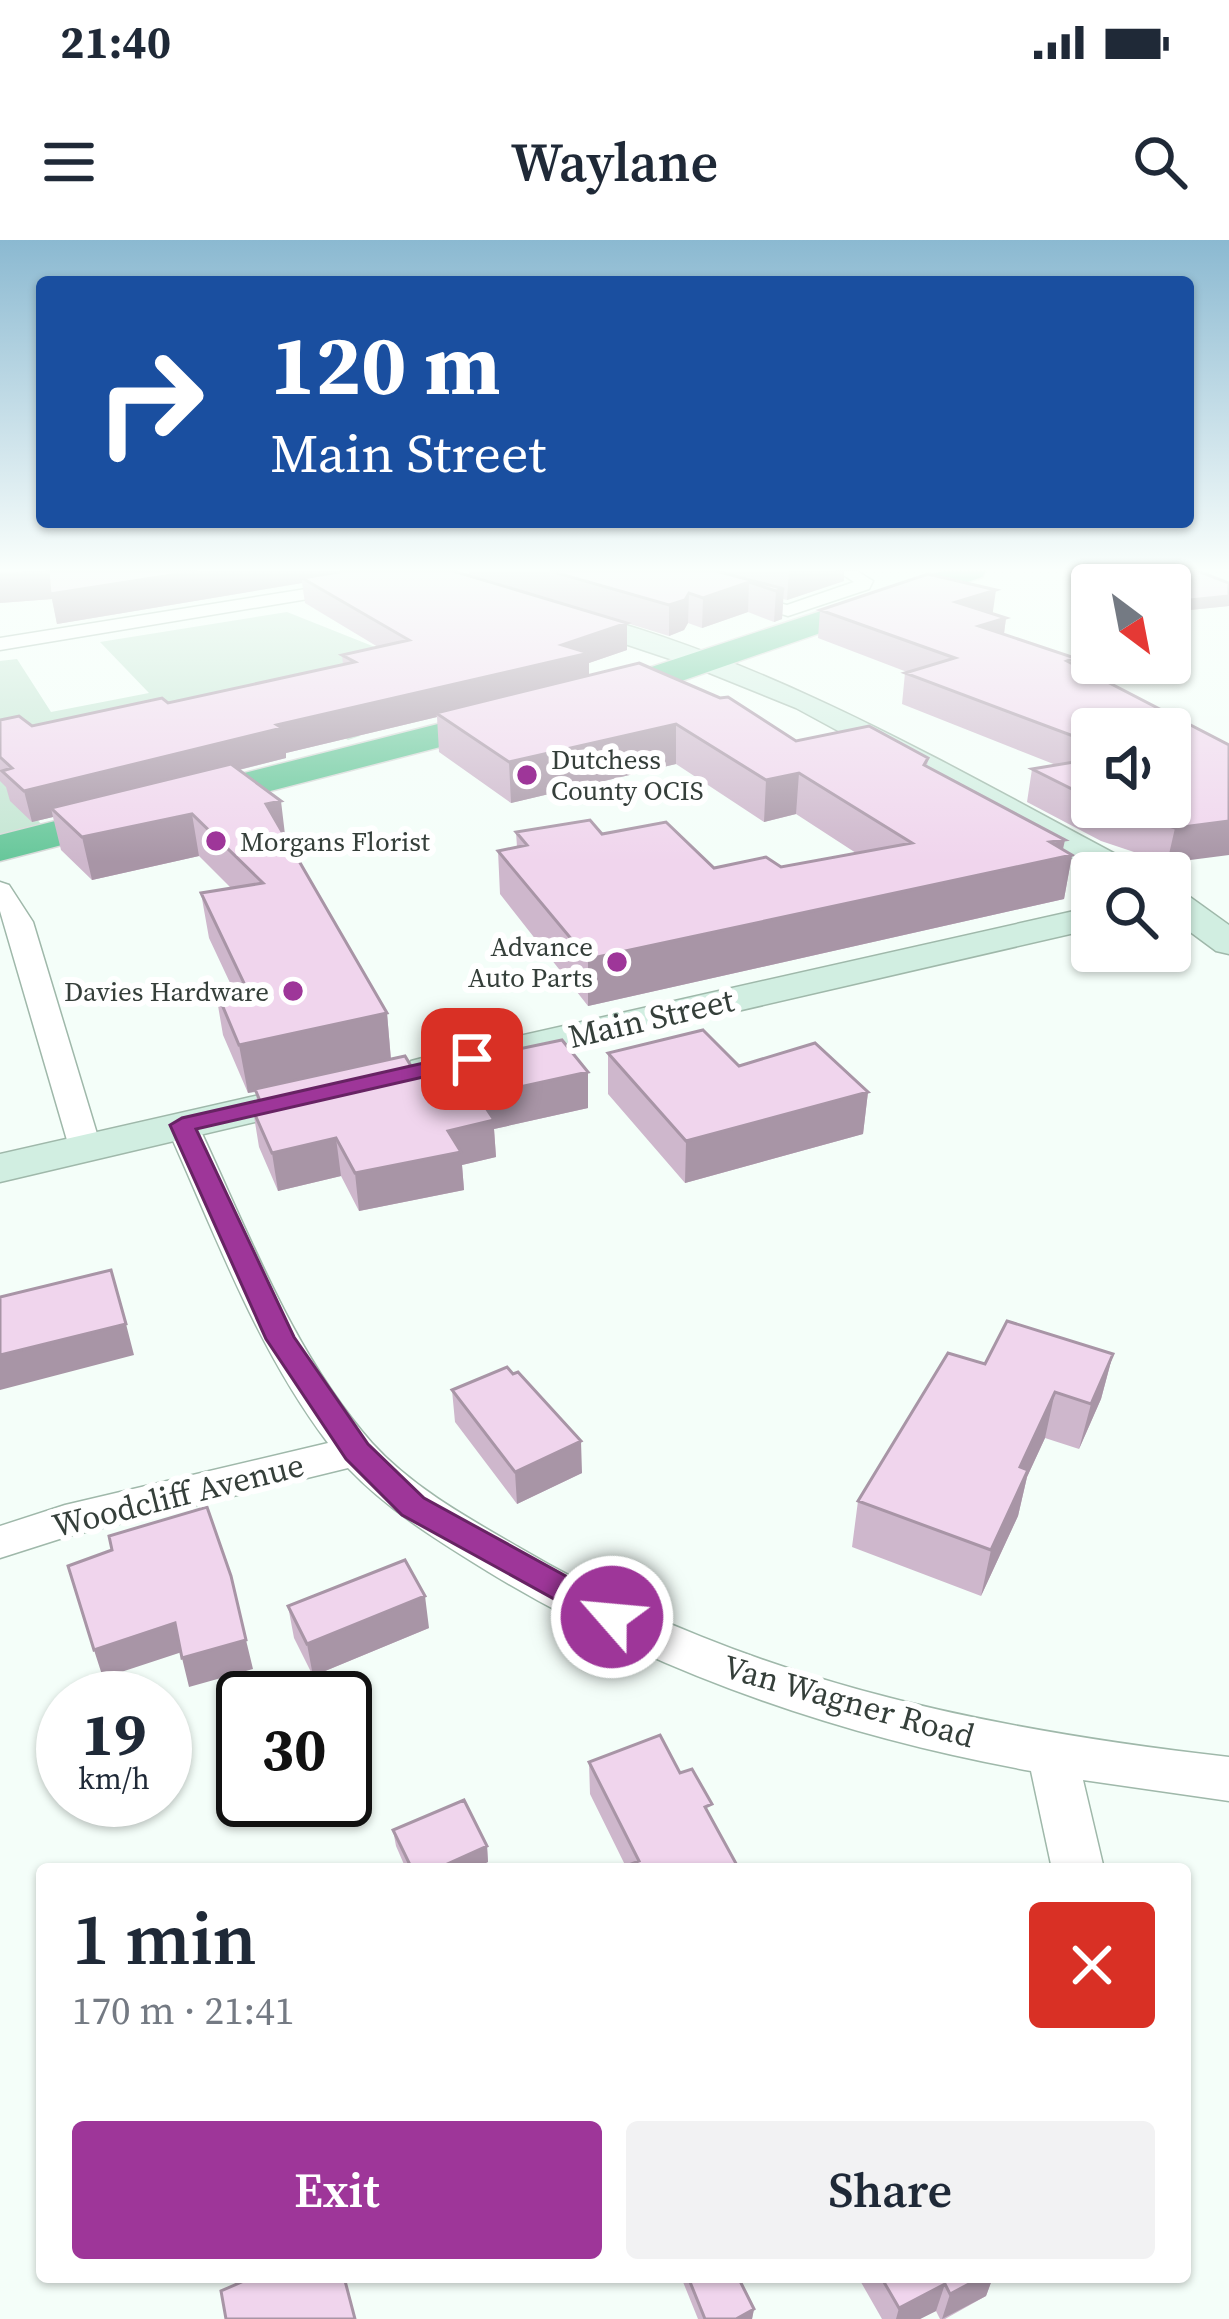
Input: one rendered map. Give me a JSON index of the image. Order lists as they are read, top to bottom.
{
  "streets": {
    "main road": ["Main Street"],
    "street": ["Woodcliff Avenue", "Van Wagner Road"]
  },
  "crossings": [
    ["Main Street", "Van Wagner Road"],
    ["Woodcliff Avenue", "Van Wagner Road"]
  ],
  "places": [
    "Dutchess County OCIS",
    "Morgans Florist",
    "Advance Auto Parts",
    "Davies Hardware"
  ],
  "north": "bottom right",
  "page": {
    "status": "21:40",
    "header": "Waylane",
    "turn": ["120 m", "Main Street"],
    "speed": "19 km/h",
    "limit": "30",
    "heading": ["1 min", "170 m · 21:41"],
    "buttons": ["Exit", "Share"]
  }
}
